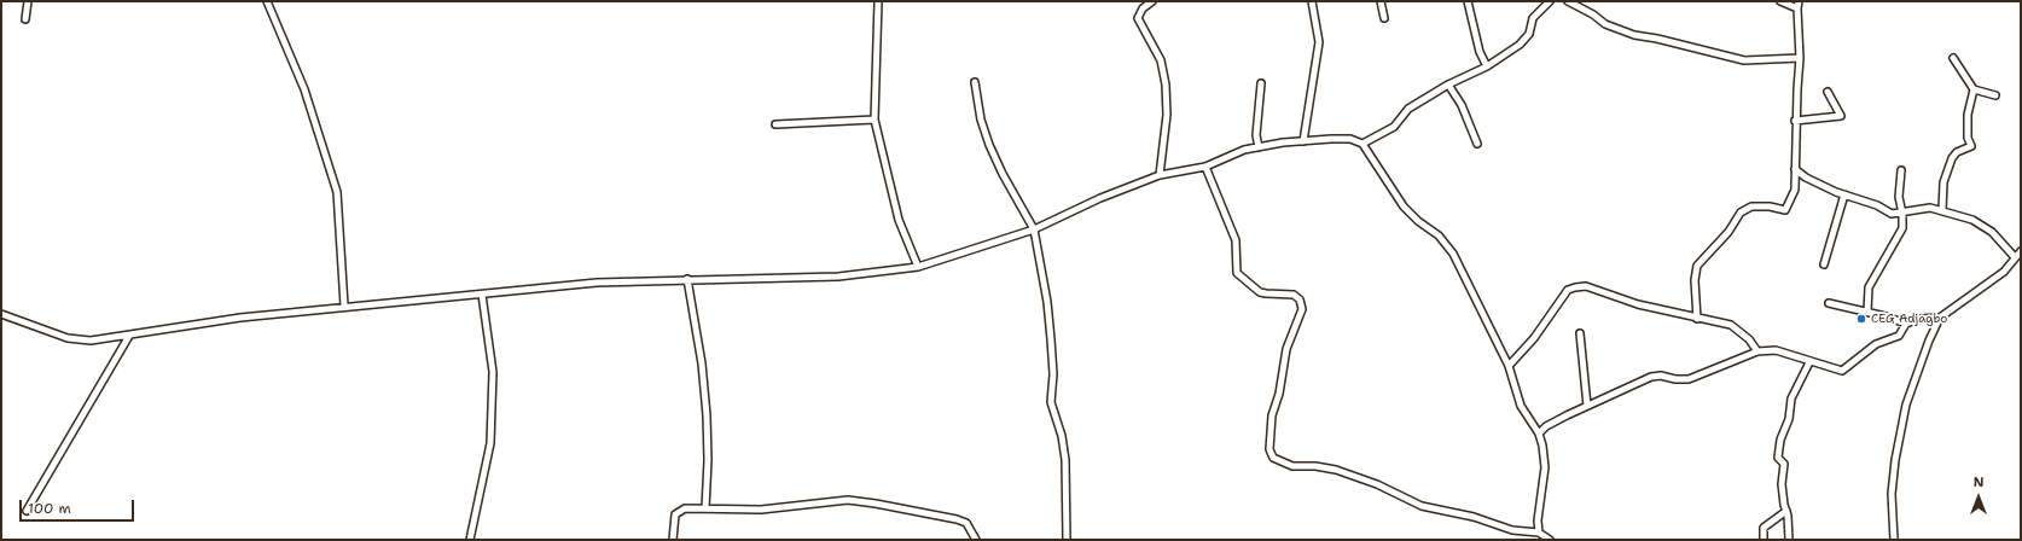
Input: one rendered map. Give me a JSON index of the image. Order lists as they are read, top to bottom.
{
  "places": ["CEG Adjagbo"],
  "scale_bar": "100 m",
  "north": "top"
}
